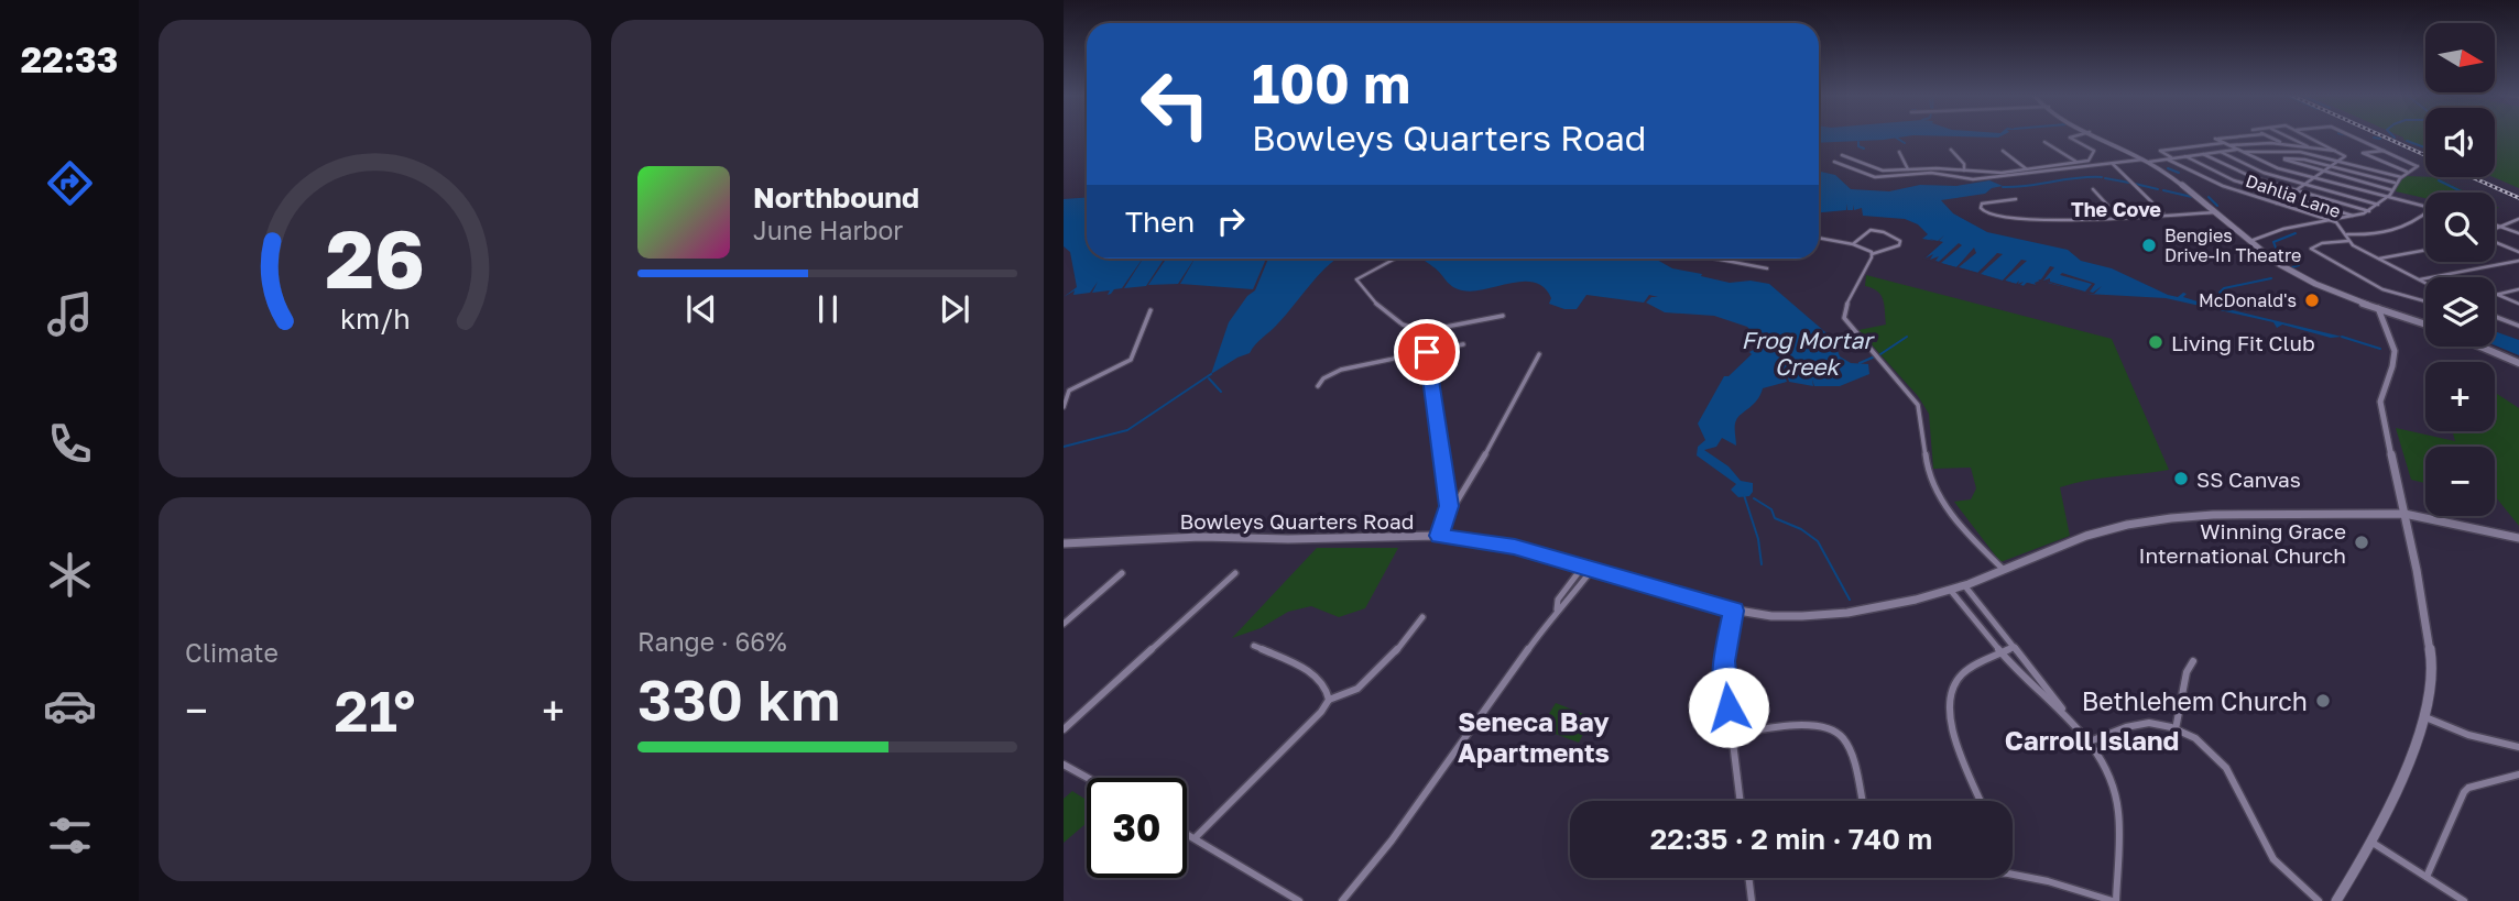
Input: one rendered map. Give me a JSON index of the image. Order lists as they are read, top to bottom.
{
  "streets": {
    "street": ["Dahlia Lane", "Bowleys Quarters Road"]
  },
  "districts": ["The Cove", "Seneca Bay Apartments", "Carroll Island"],
  "water": ["Frog Mortar Creek"],
  "places": [
    "Bengies Drive-In Theatre",
    "McDonald's",
    "Living Fit Club",
    "SS Canvas",
    "Winning Grace International Church",
    "Bethlehem Church"
  ],
  "north": "right",
  "page": {
    "tabs": "22:33",
    "map_buttons": ["+", "−"],
    "turn": ["100 m", "Bowleys Quarters Road"],
    "song": ["Northbound", "June Harbor"],
    "then": "Then",
    "tile": [
      "Climate",
      ["Range · 66%", "330 km"]
    ],
    "heat": ["−", "21°", "+"],
    "limit": "30",
    "trip": "22:35 · 2 min · 740 m",
    "gauge": ["26", "km/h"]
  }
}
